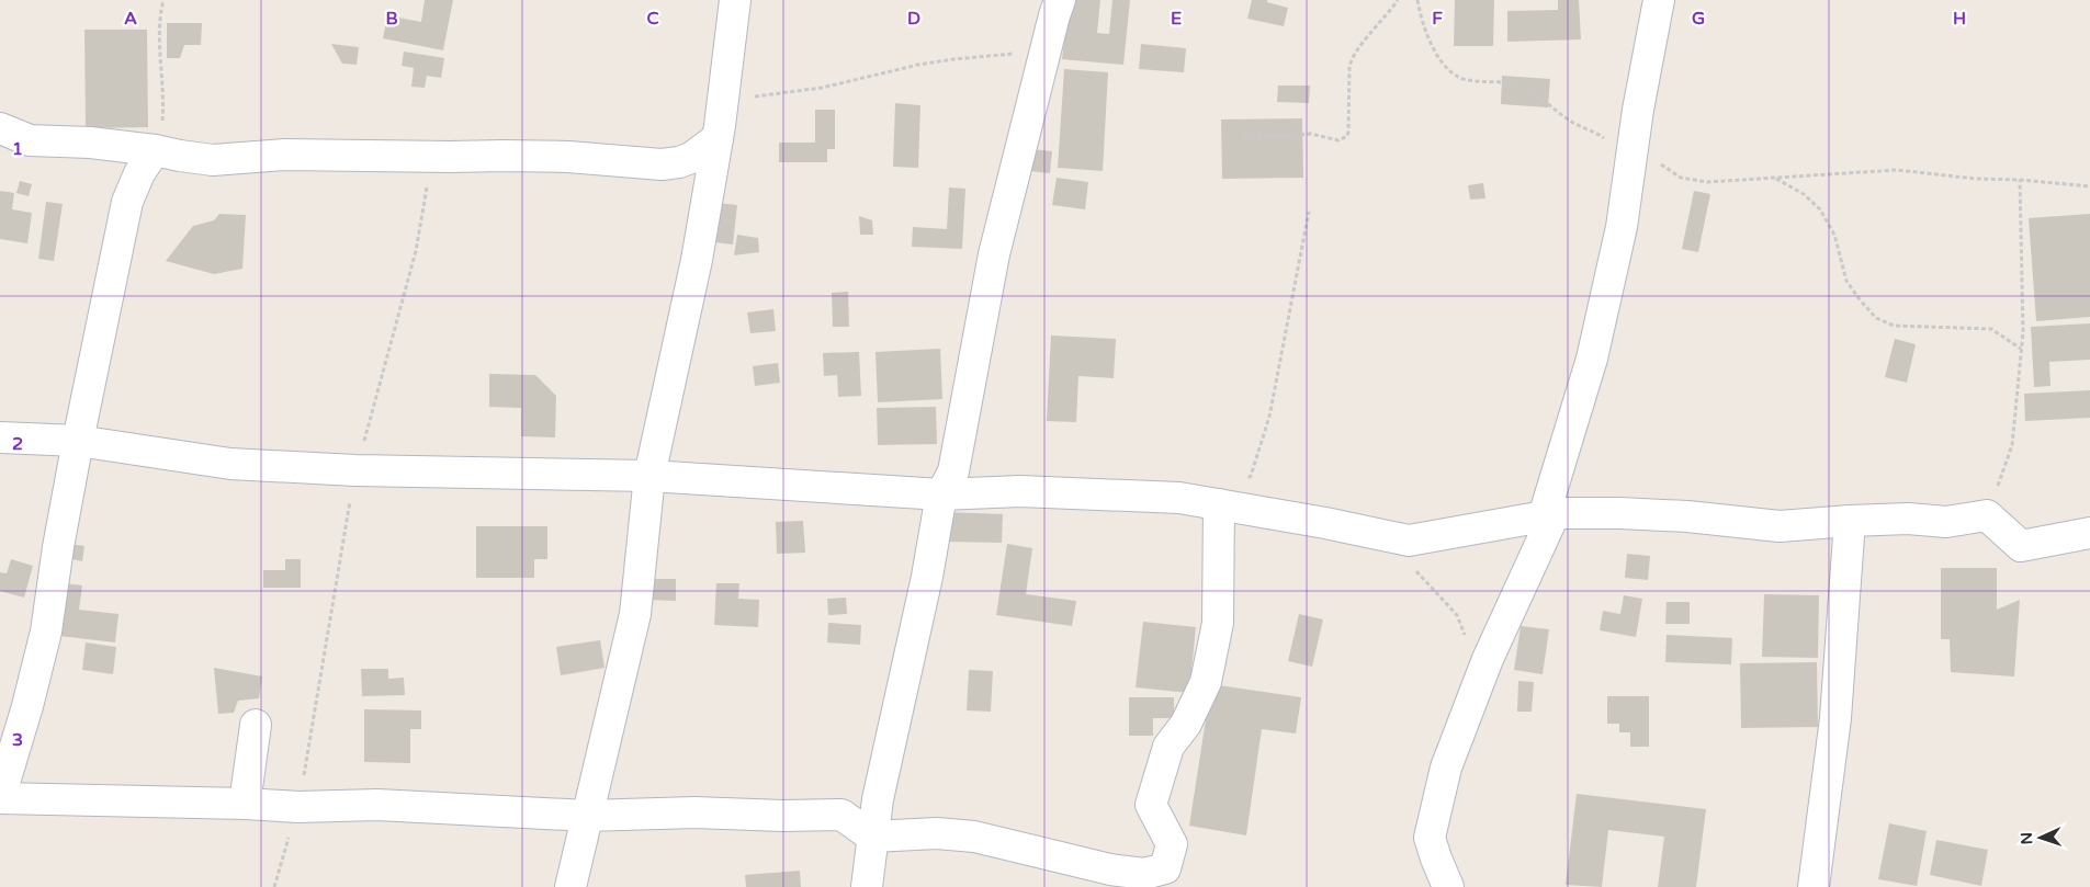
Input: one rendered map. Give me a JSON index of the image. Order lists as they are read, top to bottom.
{
  "north": "left",
  "grid": {
    "columns": [
      "A",
      "B",
      "C",
      "D",
      "E",
      "F",
      "G",
      "H"
    ],
    "rows": ["1", "2", "3"]
  }
}
